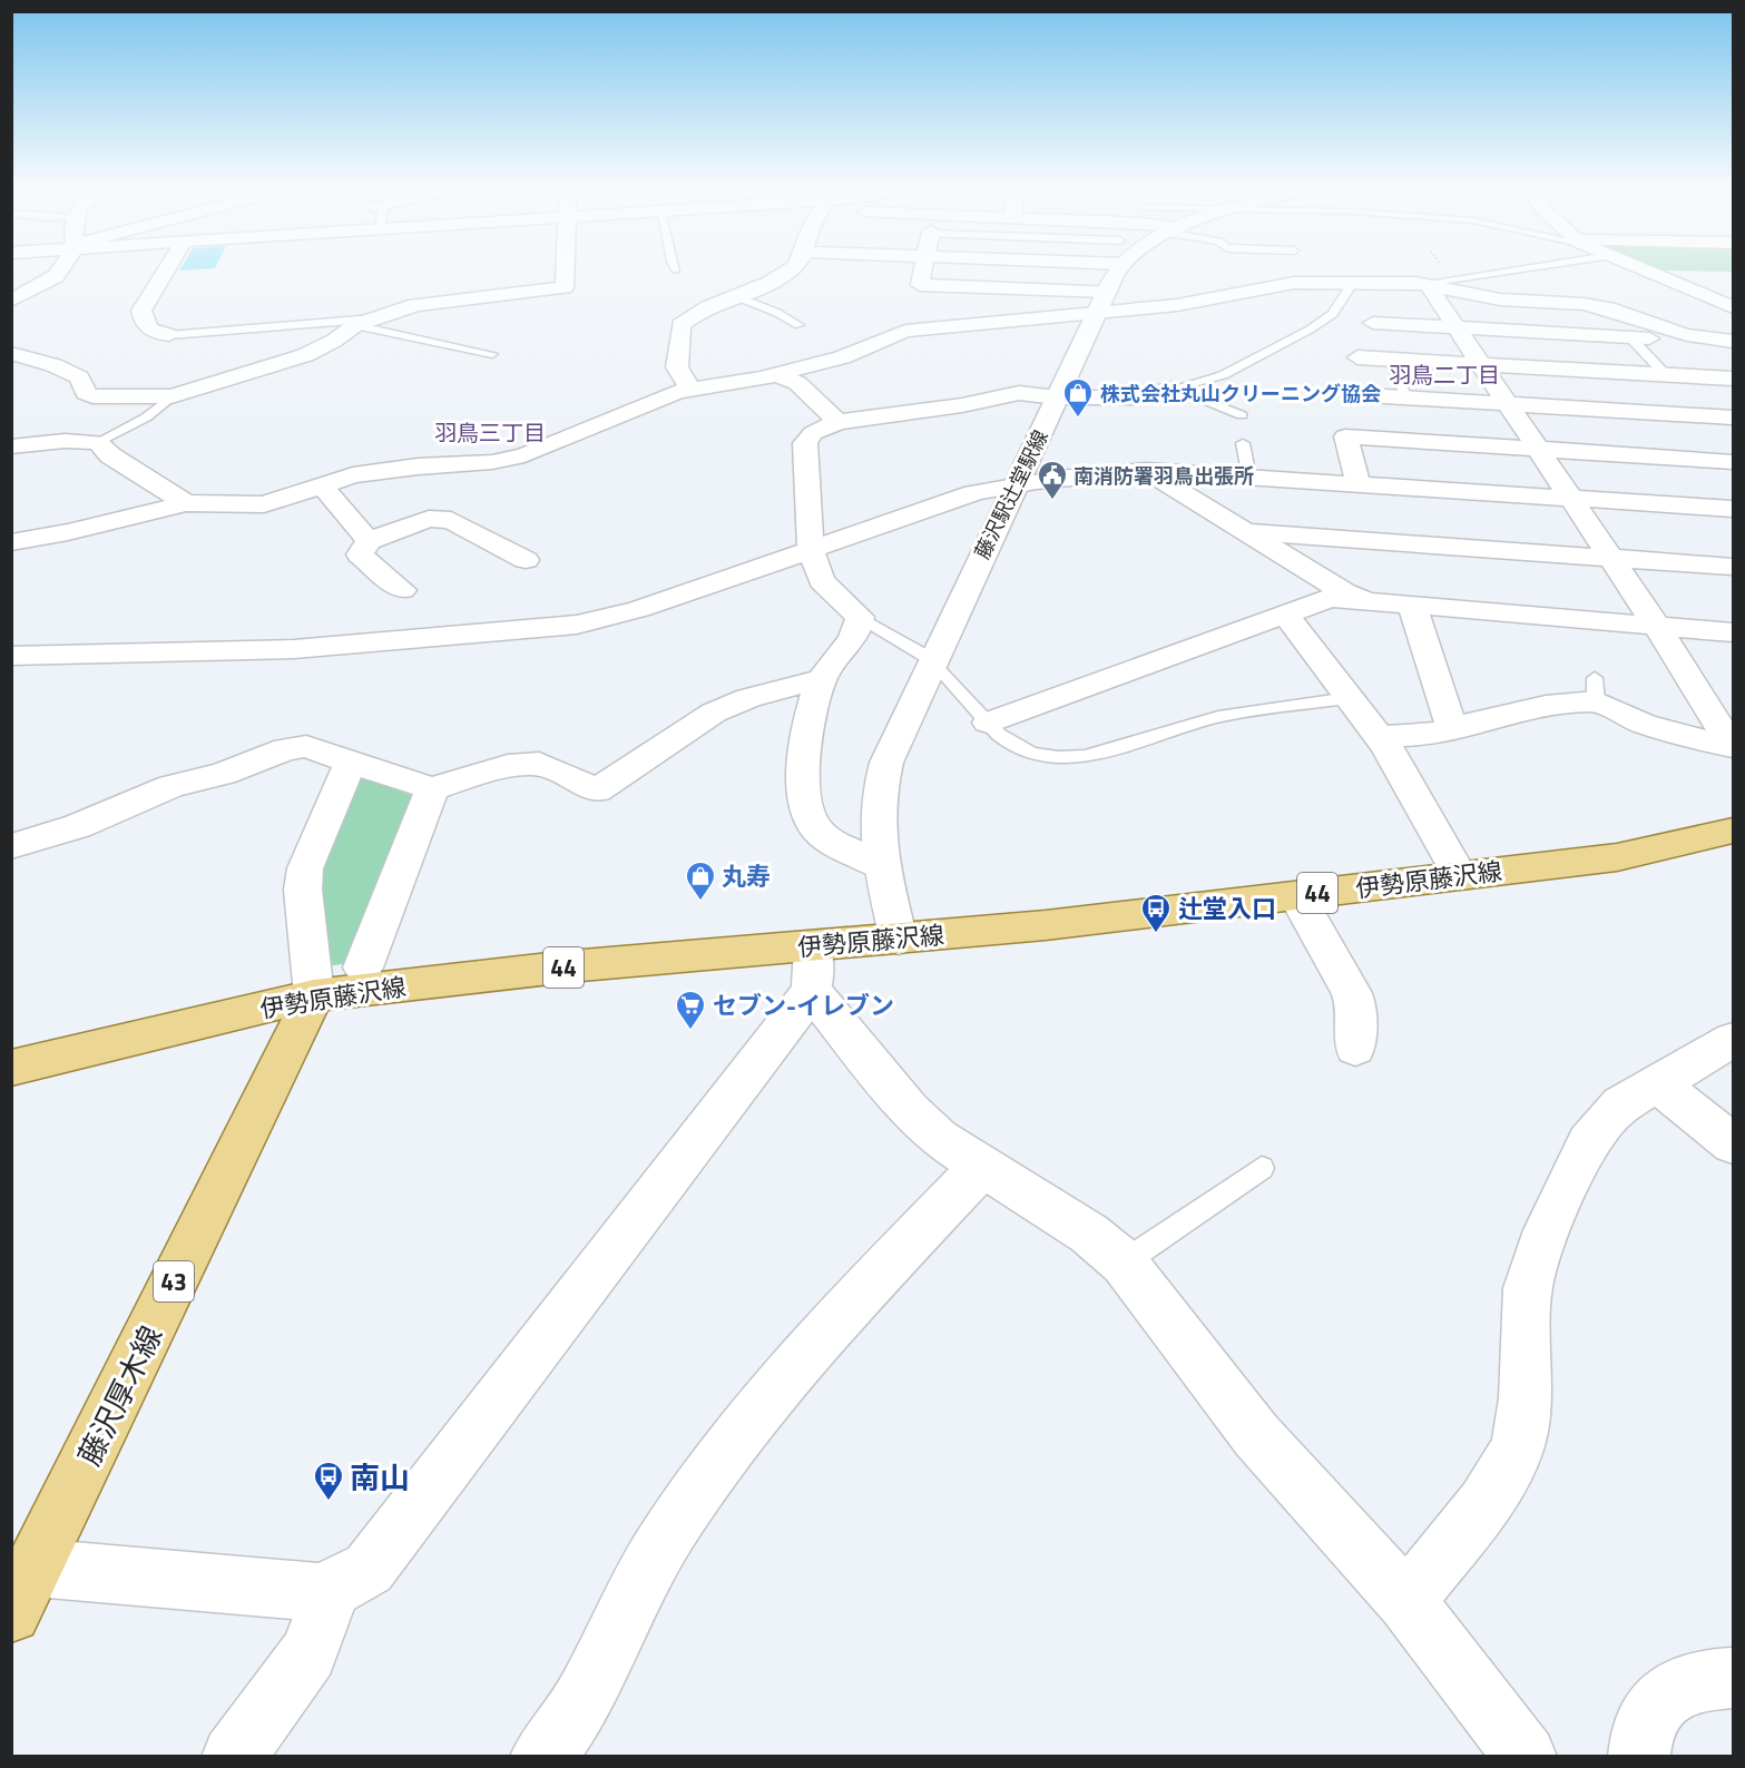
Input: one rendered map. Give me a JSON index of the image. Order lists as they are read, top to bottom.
{
  "streets": {
    "main road": [
      "伊勢原藤沢線",
      "44",
      "43",
      "藤沢厚木線"
    ],
    "street": ["藤沢駅辻堂駅線"]
  },
  "crossings": [
    ["藤沢駅辻堂駅線", "伊勢原藤沢線"],
    ["伊勢原藤沢線", "藤沢厚木線"]
  ],
  "districts": ["羽鳥二丁目", "羽鳥三丁目"],
  "places": {
    "shop": ["株式会社丸山クリーニング協会", "丸寿"],
    "public building": ["南消防署羽鳥出張所"],
    "bus stop": ["辻堂入口", "南山"],
    "supermarket": ["セブン-イレブン"]
  }
}
